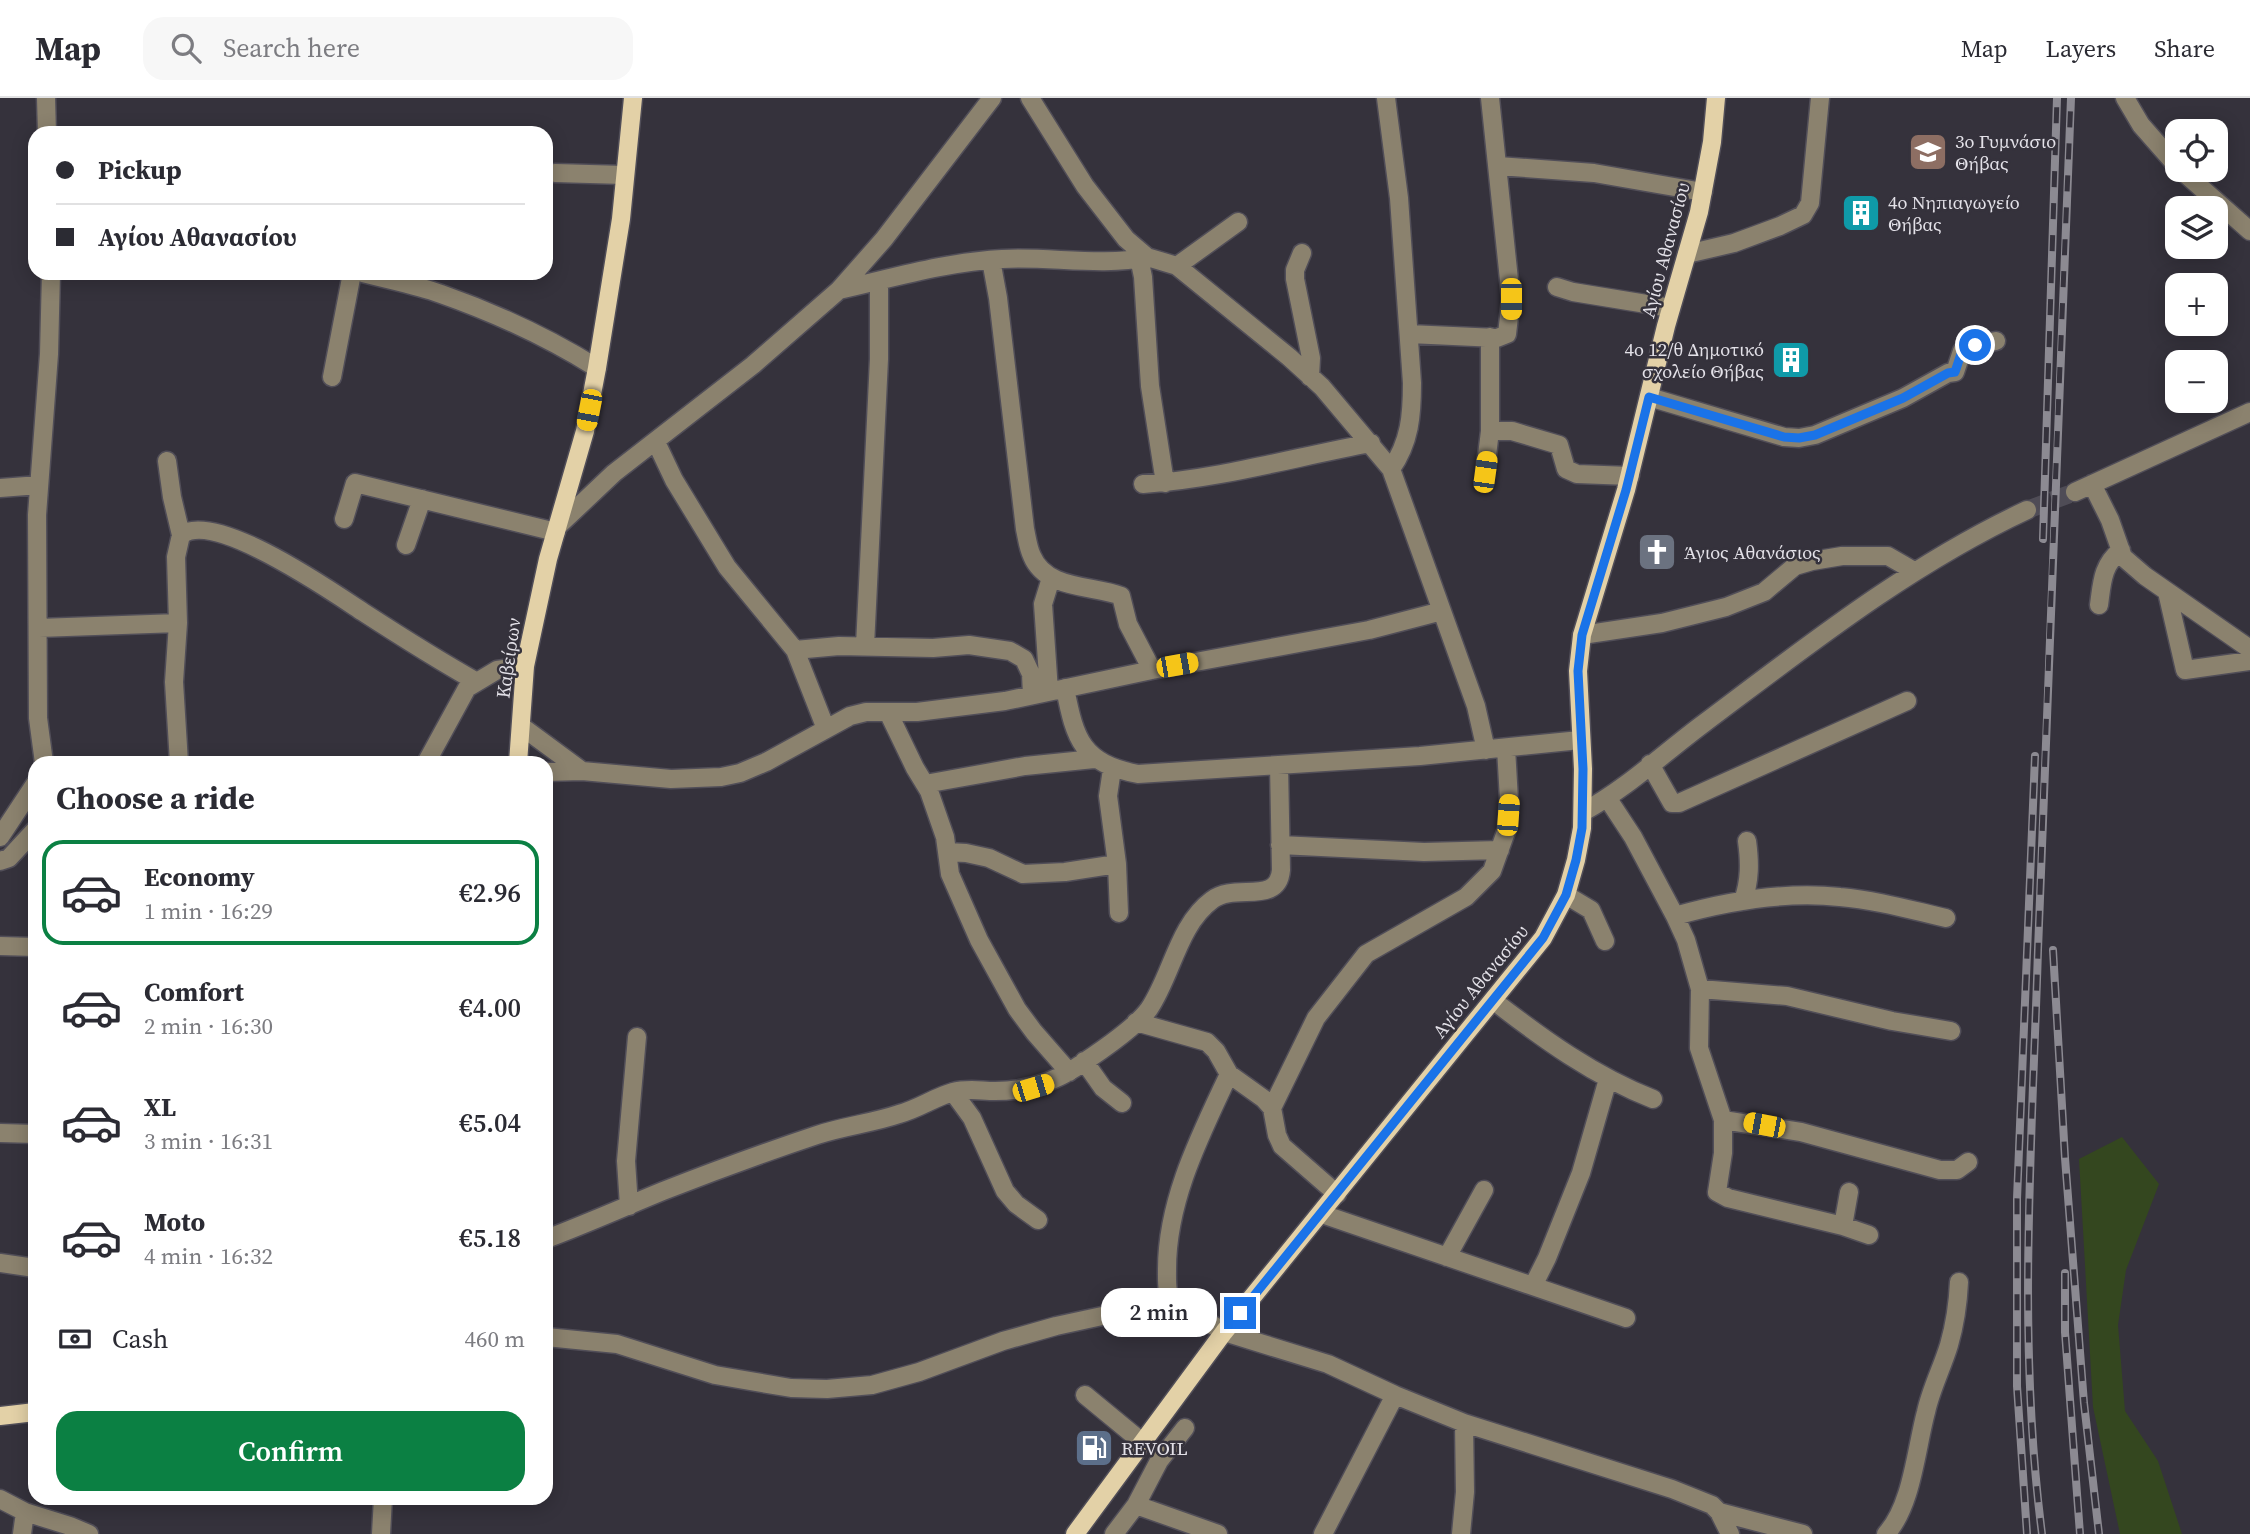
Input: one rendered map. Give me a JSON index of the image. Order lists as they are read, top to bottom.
{
  "streets": {
    "main road": ["Αγίου Αθανασίου", "Καβείρων"]
  },
  "places": {
    "school or university": ["3ο Γυμνάσιο Θήβας"],
    "building": ["4ο Νηπιαγωγείο Θήβας", "4ο 12/θ Δημοτικό σχολείο Θήβας"],
    "church": ["Άγιος Αθανάσιος"],
    "fuel station": ["REVOIL"]
  },
  "page": {
    "header": "Map",
    "search": "Search here",
    "nav": ["Map", "Layers", "Share"],
    "map_buttons": ["+", "−"],
    "banner": ["Pickup", "Αγίου Αθανασίου"],
    "heading": "Choose a ride",
    "list": [
      {
        "name": "Economy",
        "note": "1 min · 16:29",
        "value": "€2.96"
      },
      {
        "name": "Comfort",
        "note": "2 min · 16:30",
        "value": "€4.00"
      },
      {
        "name": "XL",
        "note": "3 min · 16:31",
        "value": "€5.04"
      },
      {
        "name": "Moto",
        "note": "4 min · 16:32",
        "value": "€5.18"
      }
    ],
    "bubble": "2 min",
    "pay": ["Cash", "460 m"],
    "buttons": "Confirm"
  }
}
